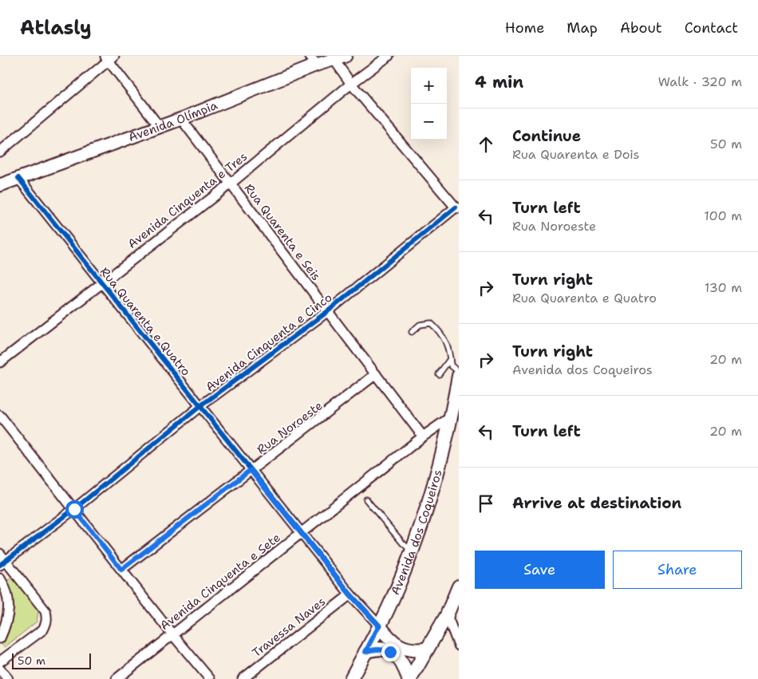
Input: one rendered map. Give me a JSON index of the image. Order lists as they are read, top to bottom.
{
  "streets": {
    "main road": ["Avenida dos Coqueiros"],
    "street": [
      "Avenida Olímpia",
      "Avenida Cinquenta e Tres",
      "Rua Quarenta e Seis",
      "Rua Quarenta e Quatro",
      "Avenida Cinquenta e Cinco",
      "Rua Noroeste",
      "Avenida Cinquenta e Sete",
      "Travessa Naves"
    ]
  },
  "crossings": [
    ["Avenida Olímpia", "Rua Quarenta e Seis"],
    ["Avenida Olímpia", "Rua Quarenta e Quatro"],
    ["Avenida Cinquenta e Tres", "Rua Quarenta e Seis"],
    ["Avenida Cinquenta e Tres", "Rua Quarenta e Quatro"],
    ["Rua Quarenta e Seis", "Avenida Cinquenta e Cinco"],
    ["Rua Quarenta e Seis", "Rua Noroeste"],
    ["Rua Quarenta e Seis", "Avenida Cinquenta e Sete"],
    ["Rua Quarenta e Quatro", "Avenida Cinquenta e Cinco"],
    ["Rua Quarenta e Quatro", "Rua Noroeste"],
    ["Rua Quarenta e Quatro", "Avenida dos Coqueiros"],
    ["Rua Quarenta e Quatro", "Avenida Cinquenta e Sete"],
    ["Rua Quarenta e Quatro", "Travessa Naves"],
    ["Avenida dos Coqueiros", "Avenida Cinquenta e Sete"]
  ],
  "scale_bar": "50 m",
  "page": {
    "header": "Atlasly",
    "nav": [
      "Home",
      "Map",
      "About",
      "Contact"
    ],
    "heading": ["4 min", "Walk · 320 m"],
    "map_buttons": ["+", "−"],
    "list": [
      ["Continue", "Rua Quarenta e Dois", "50 m"],
      ["Turn left", "Rua Noroeste", "100 m"],
      ["Turn right", "Rua Quarenta e Quatro", "130 m"],
      ["Turn right", "Avenida dos Coqueiros", "20 m"],
      ["Turn left", "20 m"],
      "Arrive at destination"
    ],
    "buttons": ["Save", "Share"],
    "scale": "50 m"
  }
}
